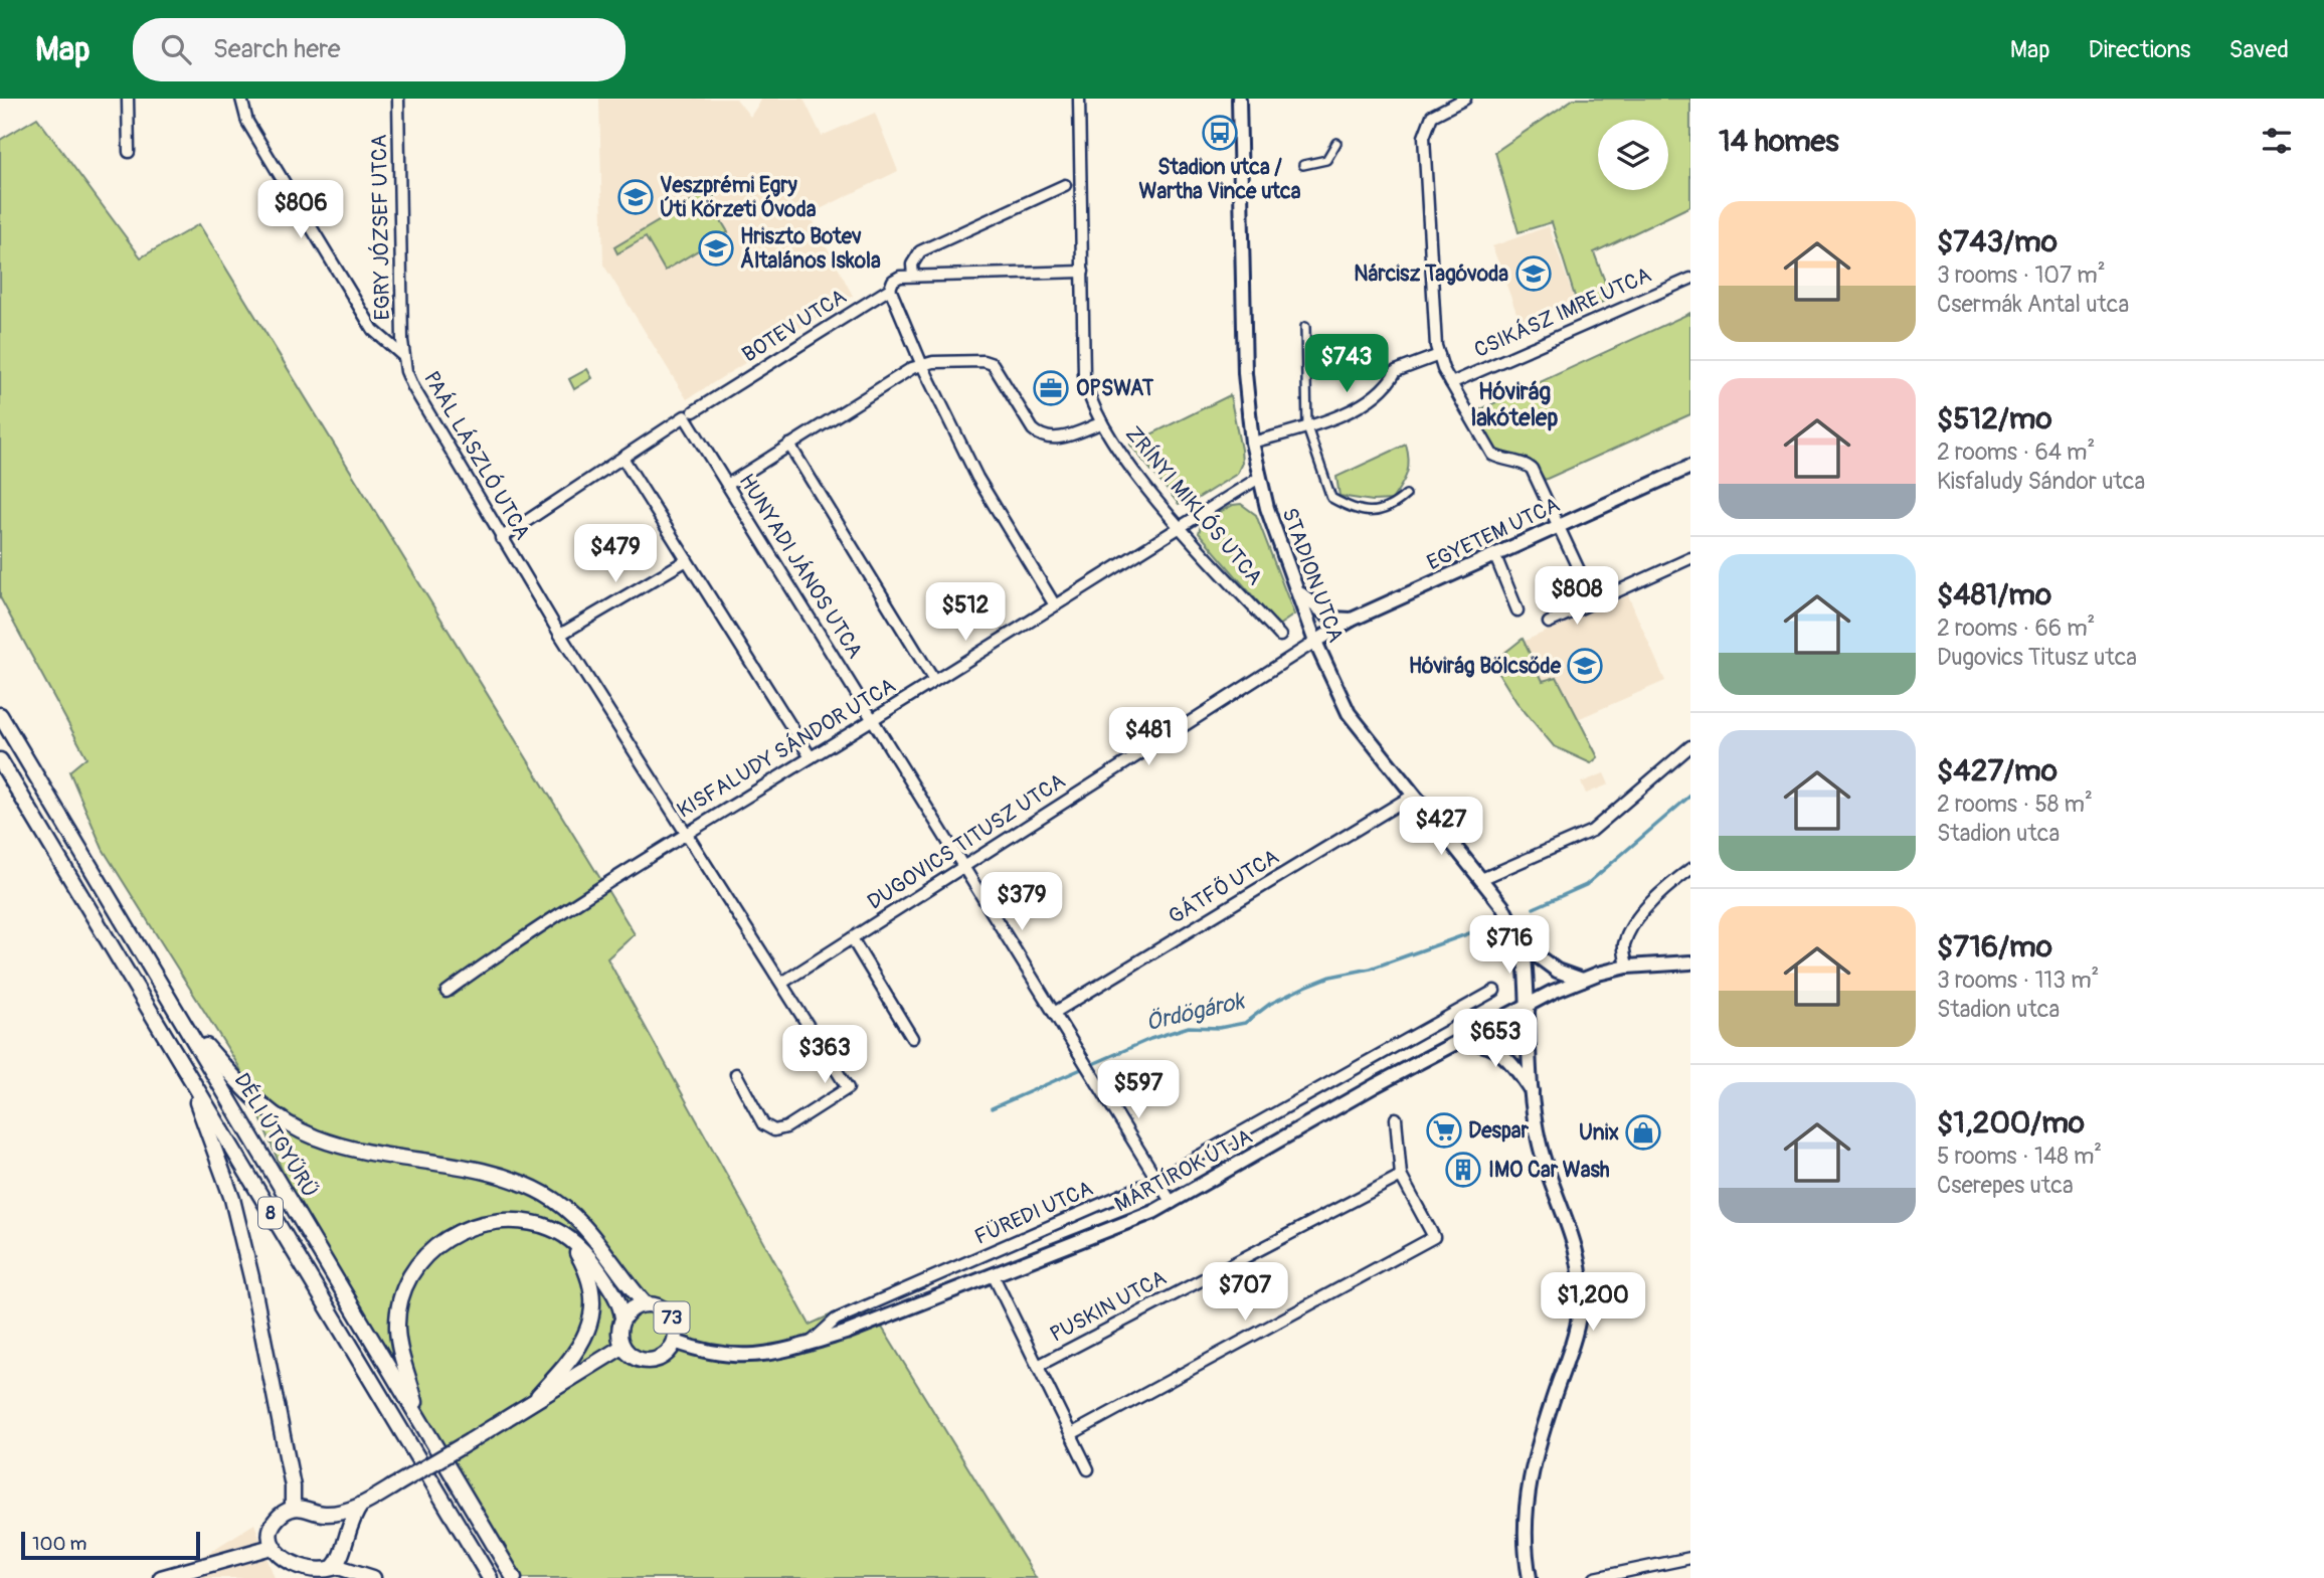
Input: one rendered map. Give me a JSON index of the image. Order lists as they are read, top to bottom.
{
  "streets": {
    "main road": ["DÉLI ÚTGYŰRŰ", "8", "73"],
    "street": [
      "EGRY JÓZSEF UTCA",
      "CSIKÁSZ IMRE UTCA",
      "BOTEV UTCA",
      "PAÁL LÁSZLÓ UTCA",
      "ZRÍNYI MIKLÓS UTCA",
      "EGYETEM UTCA",
      "HUNYADI JÁNOS UTCA",
      "STADION UTCA",
      "KISFALUDY SÁNDOR UTCA",
      "DUGOVICS TITUSZ UTCA",
      "GÁTFŐ UTCA",
      "MÁRTÍROK ÚTJA",
      "FÜREDI UTCA",
      "PUSKIN UTCA"
    ]
  },
  "crossings": [
    ["EGRY JÓZSEF UTCA", "PAÁL LÁSZLÓ UTCA"],
    ["BOTEV UTCA", "PAÁL LÁSZLÓ UTCA"],
    ["BOTEV UTCA", "ZRÍNYI MIKLÓS UTCA"],
    ["BOTEV UTCA", "HUNYADI JÁNOS UTCA"],
    ["PAÁL LÁSZLÓ UTCA", "KISFALUDY SÁNDOR UTCA"],
    ["ZRÍNYI MIKLÓS UTCA", "KISFALUDY SÁNDOR UTCA"],
    ["EGYETEM UTCA", "STADION UTCA"],
    ["EGYETEM UTCA", "DUGOVICS TITUSZ UTCA"],
    ["HUNYADI JÁNOS UTCA", "KISFALUDY SÁNDOR UTCA"],
    ["HUNYADI JÁNOS UTCA", "DUGOVICS TITUSZ UTCA"],
    ["HUNYADI JÁNOS UTCA", "GÁTFŐ UTCA"],
    ["HUNYADI JÁNOS UTCA", "MÁRTÍROK ÚTJA"],
    ["HUNYADI JÁNOS UTCA", "FÜREDI UTCA"],
    ["STADION UTCA", "KISFALUDY SÁNDOR UTCA"],
    ["STADION UTCA", "DUGOVICS TITUSZ UTCA"],
    ["STADION UTCA", "GÁTFŐ UTCA"],
    ["STADION UTCA", "MÁRTÍROK ÚTJA"],
    ["MÁRTÍROK ÚTJA", "FÜREDI UTCA"],
    ["MÁRTÍROK ÚTJA", "PUSKIN UTCA"],
    ["MÁRTÍROK ÚTJA", "73"]
  ],
  "districts": ["Hóvirág lakótelep"],
  "water": ["Ördögárok"],
  "places": {
    "bus stop": ["Stadion utca / Wartha Vince utca"],
    "school or university": [
      "Veszprémi Egry Úti Körzeti Óvoda",
      "Hriszto Botev Általános Iskola",
      "Nárcisz Tagóvoda",
      "Hóvirág Bölcsőde"
    ],
    "office": ["OPSWAT"],
    "supermarket": ["Despar"],
    "shop": ["Unix"],
    "building": ["IMO Car Wash"]
  },
  "scale_bar": "100 m",
  "page": {
    "header": "Map",
    "search": "Search here",
    "nav": ["Map", "Directions", "Saved"],
    "heading": "14 homes",
    "price": [
      "$806",
      "$743",
      "$479",
      "$808",
      "$512",
      "$481",
      "$427",
      "$379",
      "$716",
      "$653",
      "$363",
      "$597",
      "$707",
      "$1,200"
    ],
    "list": [
      {
        "name": "$743/mo",
        "note": "3 rooms · 107 m² · Csermák Antal utca"
      },
      {
        "name": "$512/mo",
        "note": "2 rooms · 64 m² · Kisfaludy Sándor utca"
      },
      {
        "name": "$481/mo",
        "note": "2 rooms · 66 m² · Dugovics Titusz utca"
      },
      {
        "name": "$427/mo",
        "note": "2 rooms · 58 m² · Stadion utca"
      },
      {
        "name": "$716/mo",
        "note": "3 rooms · 113 m² · Stadion utca"
      },
      {
        "name": "$1,200/mo",
        "note": "5 rooms · 148 m² · Cserepes utca"
      }
    ],
    "scale": "100 m"
  }
}
